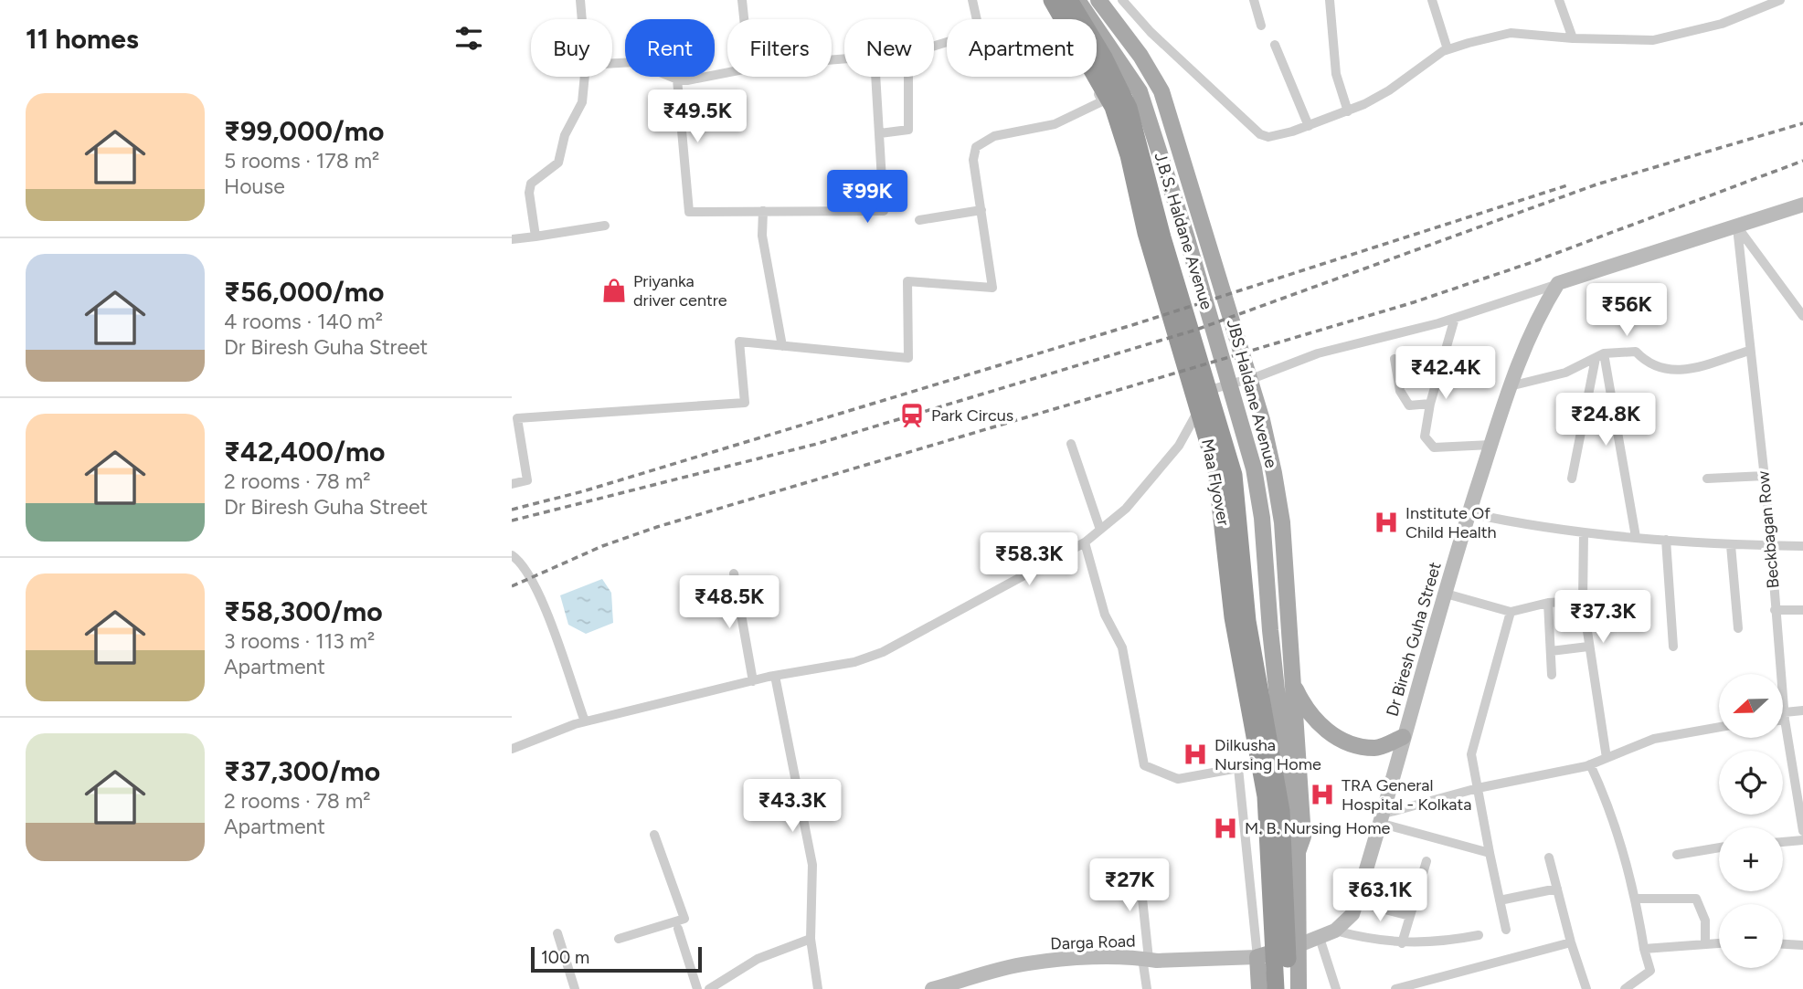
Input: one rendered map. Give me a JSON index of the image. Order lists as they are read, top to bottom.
{
  "streets": {
    "highway": ["Maa Flyover"],
    "main road": [
      "J.B.S. Haldane Avenue",
      "JBS Haldane Avenue",
      "Dr Biresh Guha Street",
      "Darga Road"
    ],
    "street": ["Beckbagan Row"]
  },
  "crossings": [
    ["J.B.S. Haldane Avenue", "JBS Haldane Avenue"],
    ["JBS Haldane Avenue", "Dr Biresh Guha Street"]
  ],
  "places": {
    "shop": ["Priyanka driver centre"],
    "station": ["Park Circus"],
    "hospital": [
      "Institute Of Child Health",
      "Dilkusha Nursing Home",
      "TRA General Hospital - Kolkata",
      "M. B. Nursing Home"
    ]
  },
  "scale_bar": "100 m",
  "north": "left",
  "page": {
    "heading": "11 homes",
    "chip": [
      "Buy",
      "Rent",
      "Filters",
      "New",
      "Apartment"
    ],
    "list": [
      {
        "name": "₹99,000/mo",
        "note": "5 rooms · 178 m² · House"
      },
      {
        "name": "₹56,000/mo",
        "note": "4 rooms · 140 m² · Dr Biresh Guha Street"
      },
      {
        "name": "₹42,400/mo",
        "note": "2 rooms · 78 m² · Dr Biresh Guha Street"
      },
      {
        "name": "₹58,300/mo",
        "note": "3 rooms · 113 m² · Apartment"
      },
      {
        "name": "₹37,300/mo",
        "note": "2 rooms · 78 m² · Apartment"
      }
    ],
    "price": [
      "₹49.5K",
      "₹99K",
      "₹56K",
      "₹42.4K",
      "₹24.8K",
      "₹58.3K",
      "₹48.5K",
      "₹37.3K",
      "₹43.3K",
      "₹27K",
      "₹63.1K"
    ],
    "map_buttons": ["+", "−"],
    "scale": "100 m"
  }
}
